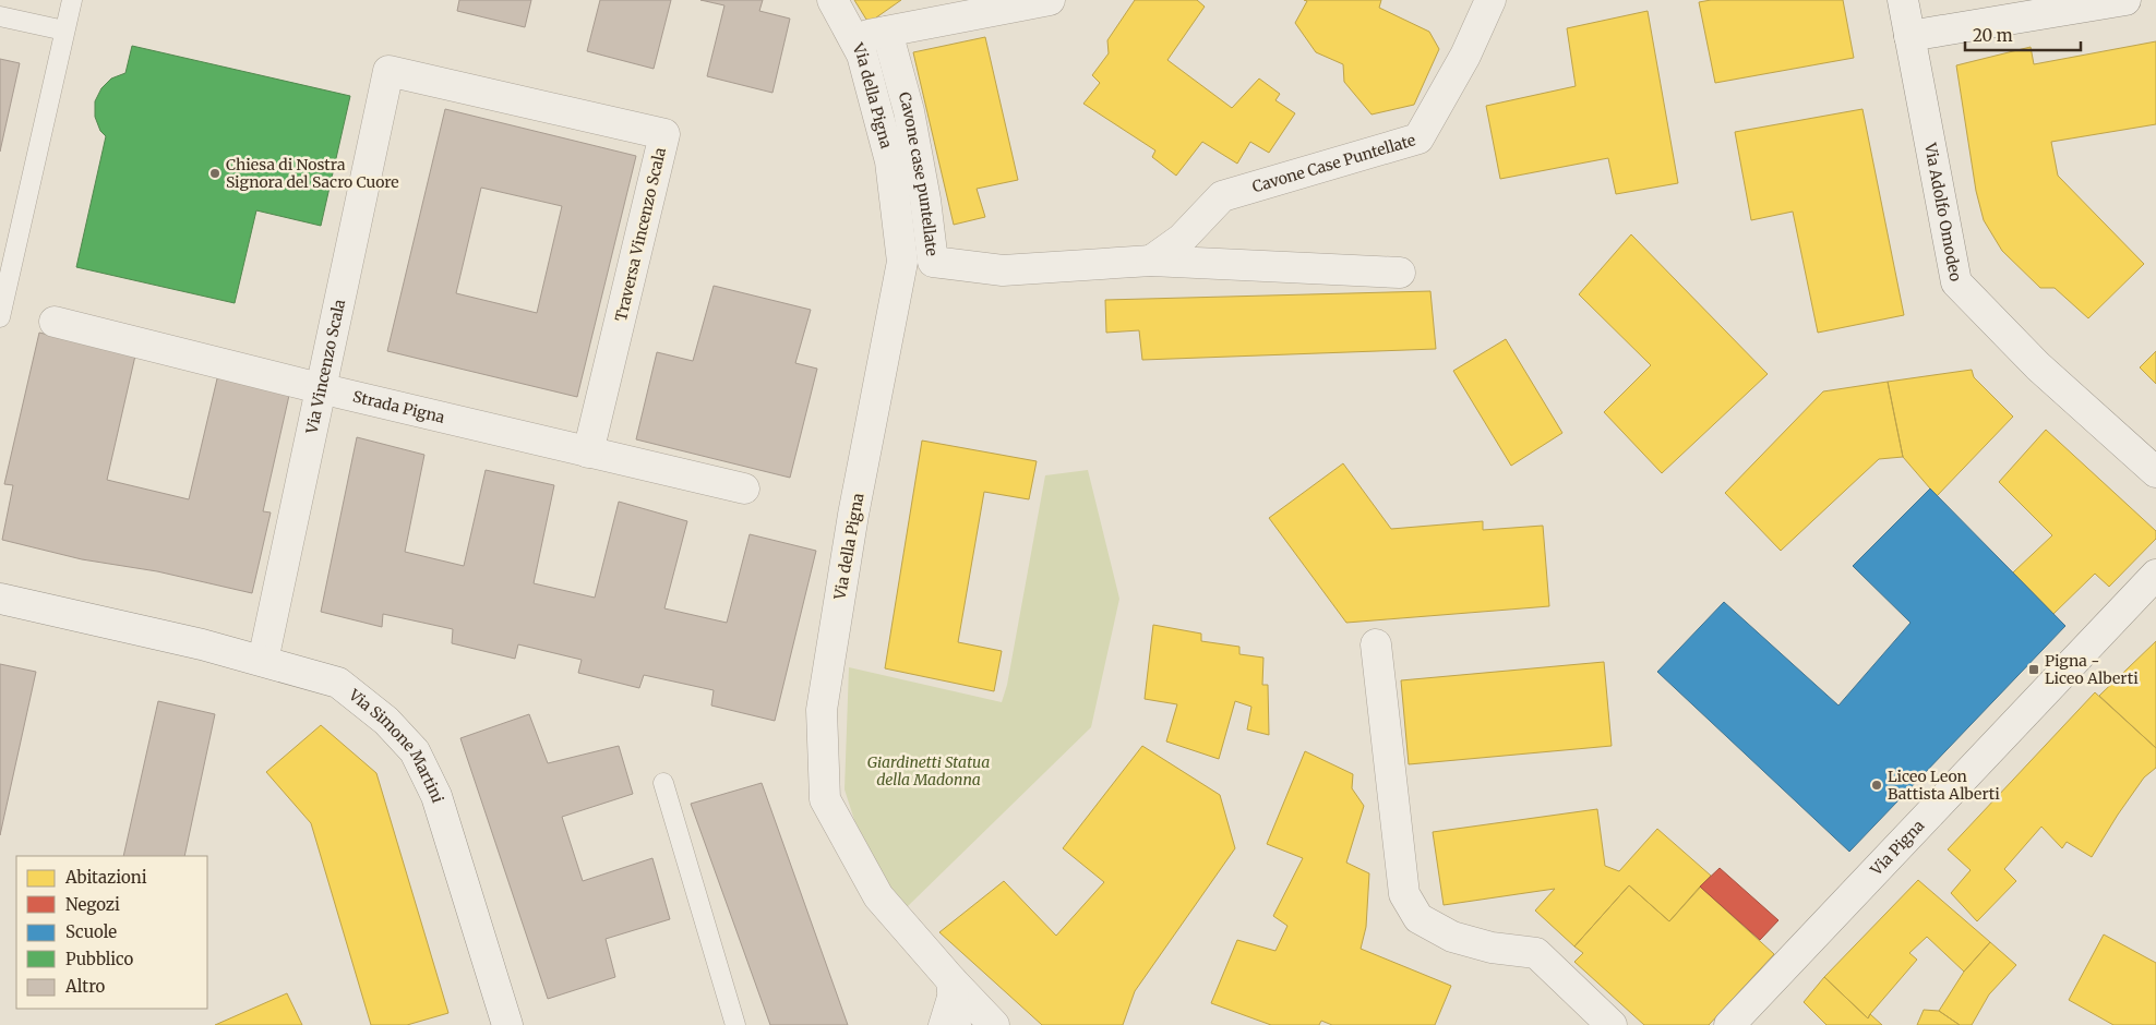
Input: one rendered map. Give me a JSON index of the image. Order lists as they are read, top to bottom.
{
  "streets": {
    "street": [
      "Via della Pigna",
      "Cavone Case Puntellate",
      "Cavone case puntellate",
      "Via Adolfo Omodeo",
      "Traversa Vincenzo Scala",
      "Via Vincenzo Scala",
      "Strada Pigna",
      "Via Simone Martini",
      "Via Pigna"
    ]
  },
  "crossings": [
    ["Cavone Case Puntellate", "Cavone case puntellate"],
    ["Traversa Vincenzo Scala", "Via Vincenzo Scala"],
    ["Traversa Vincenzo Scala", "Strada Pigna"],
    ["Via Vincenzo Scala", "Strada Pigna"],
    ["Via Vincenzo Scala", "Via Simone Martini"]
  ],
  "parks": ["Giardinetti Statua della Madonna"],
  "places": {
    "other": ["Chiesa di Nostra Signora del Sacro Cuore", "Liceo Leon Battista Alberti"],
    "transit": ["Pigna - Liceo Alberti"]
  },
  "legend": [
    "Abitazioni",
    "Negozi",
    "Scuole",
    "Pubblico",
    "Altro"
  ],
  "scale_bar": "20 m"
}
